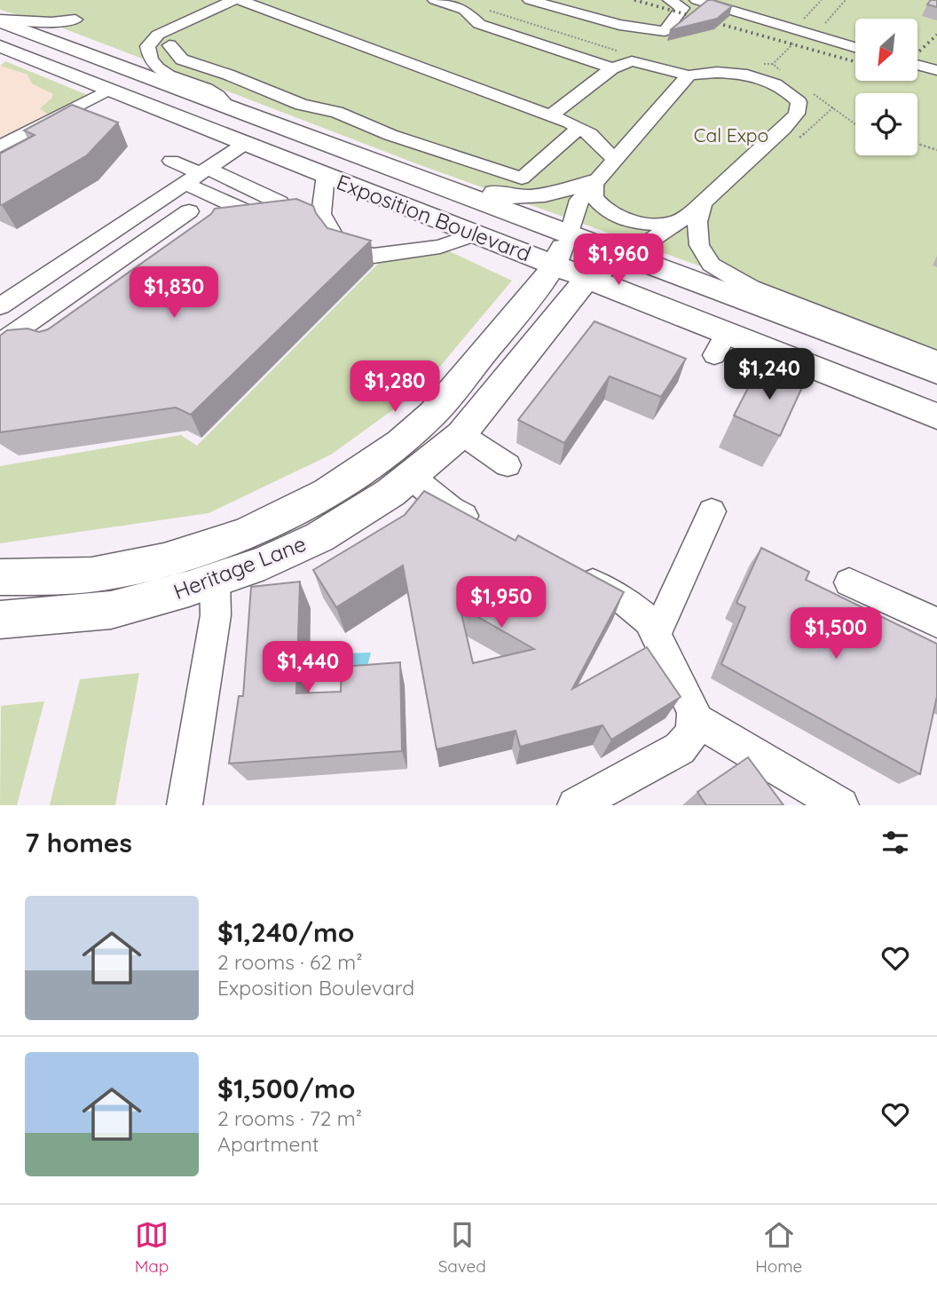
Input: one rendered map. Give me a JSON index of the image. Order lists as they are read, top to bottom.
{
  "streets": {
    "main road": ["Exposition Boulevard", "Heritage Lane"]
  },
  "crossings": [
    ["Exposition Boulevard", "Heritage Lane"]
  ],
  "parks": ["Cal Expo"],
  "north": "bottom left",
  "page": {
    "price": [
      "$1,960",
      "$1,830",
      "$1,240",
      "$1,280",
      "$1,950",
      "$1,500",
      "$1,440"
    ],
    "heading": "7 homes",
    "list": [
      {
        "name": "$1,240/mo",
        "note": "2 rooms · 62 m² · Exposition Boulevard"
      },
      {
        "name": "$1,500/mo",
        "note": "2 rooms · 72 m² · Apartment"
      }
    ],
    "tabs": ["Map", "Saved", "Home"]
  }
}
